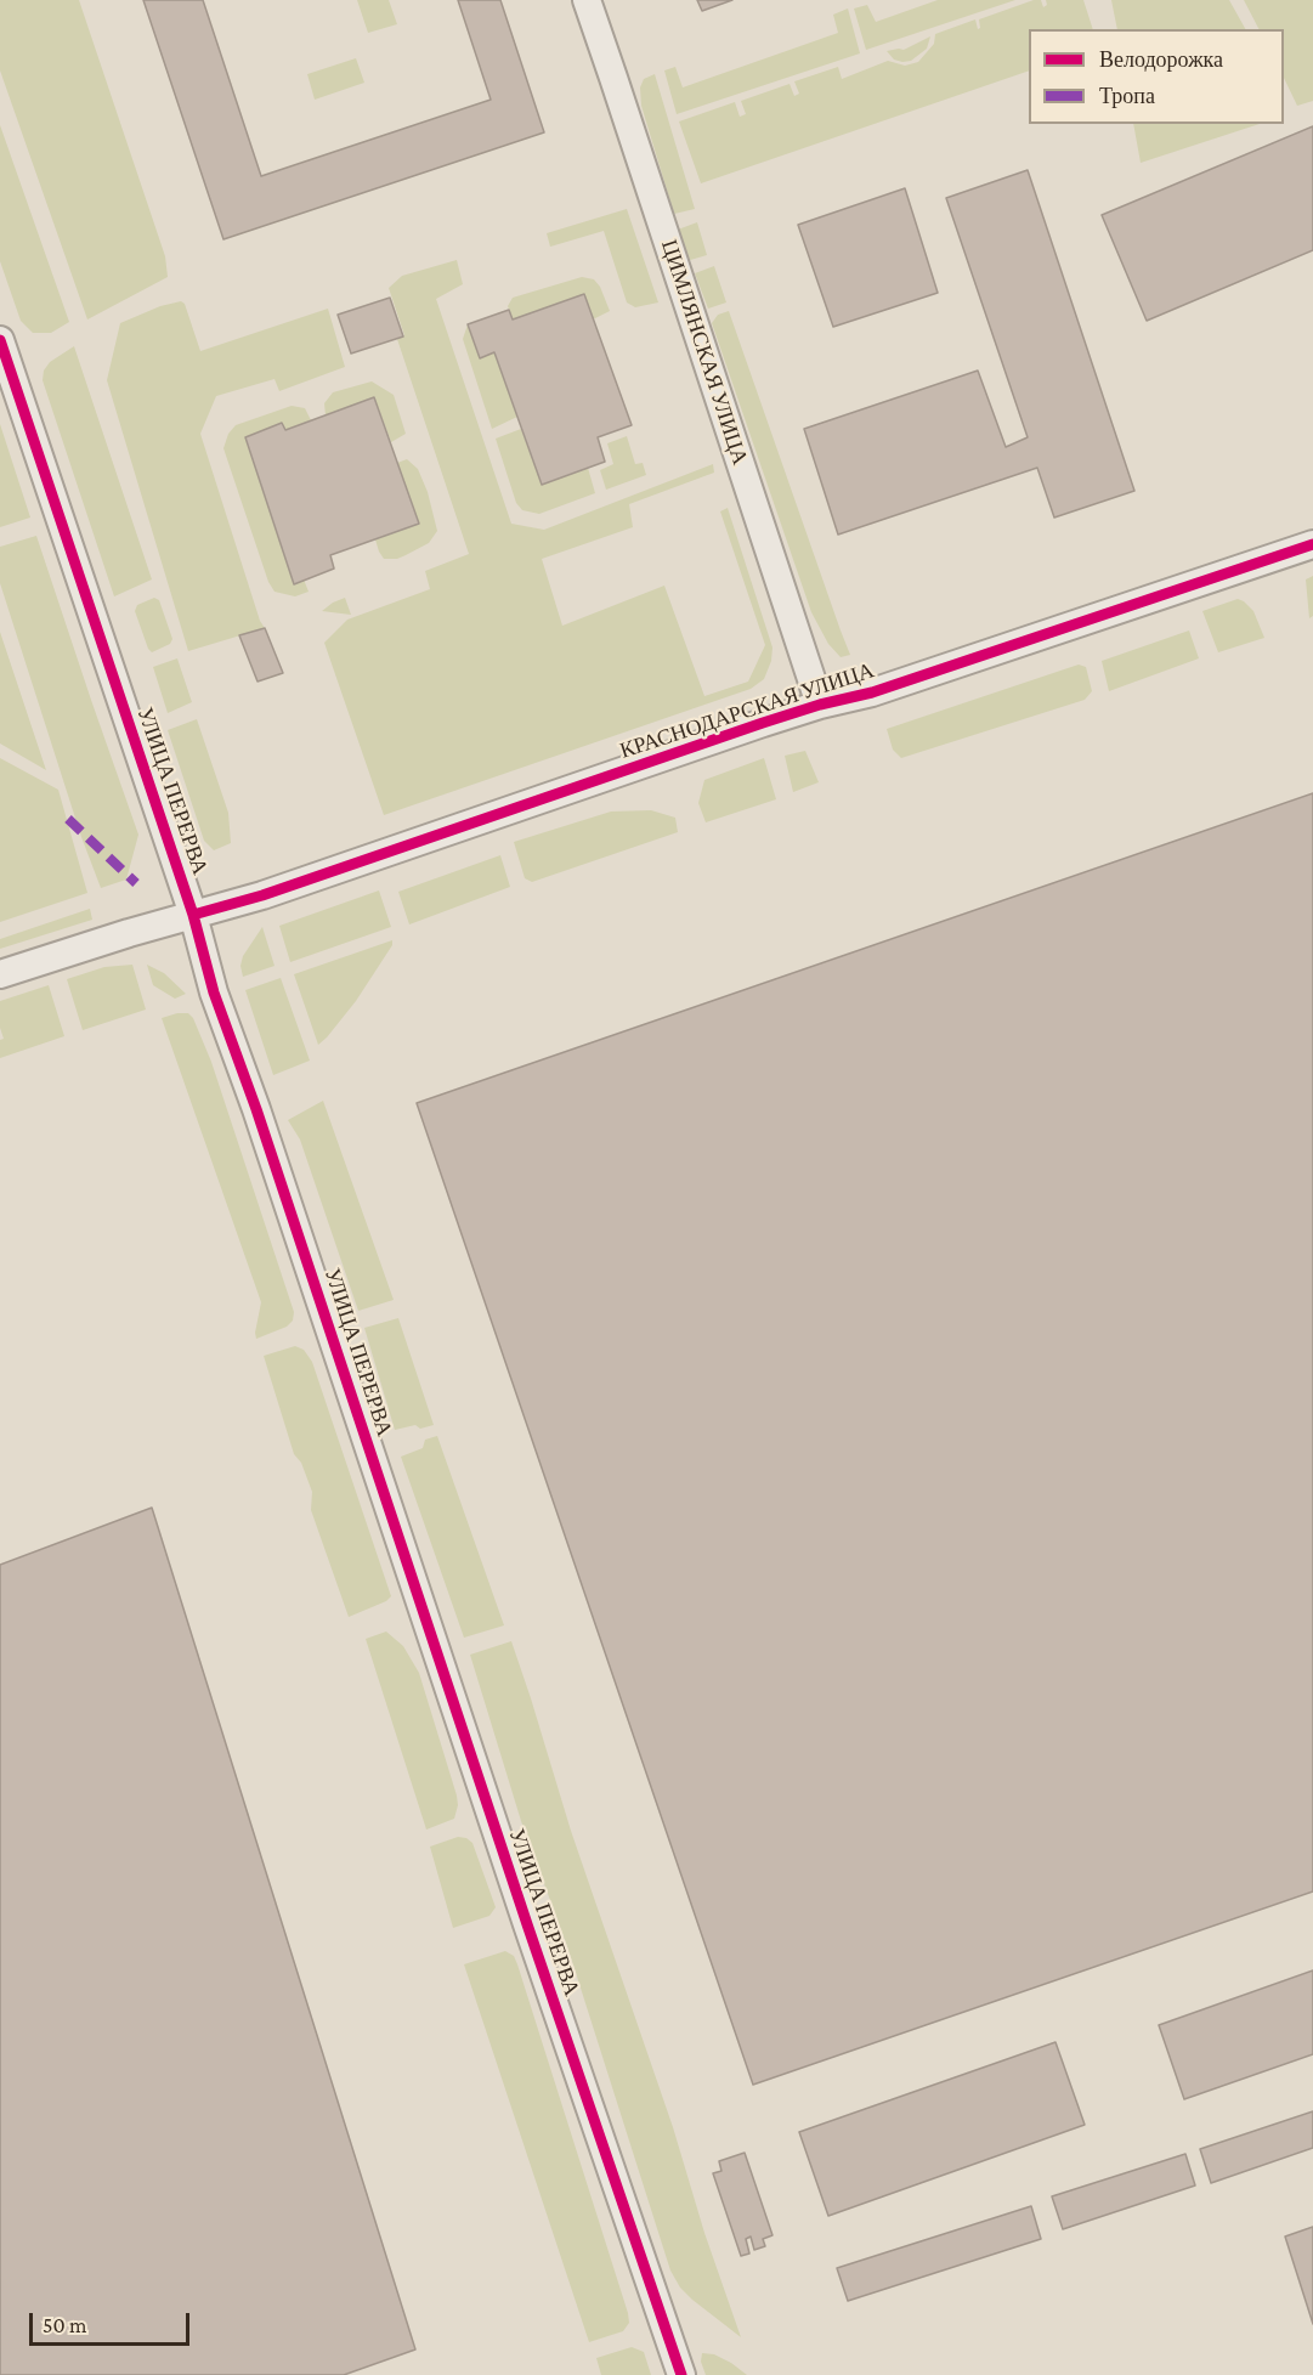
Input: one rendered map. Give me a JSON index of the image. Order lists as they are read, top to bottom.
{
  "streets": {
    "street": ["ЦИМЛЯНСКАЯ УЛИЦА", "КРАСНОДАРСКАЯ УЛИЦА", "УЛИЦА ПЕРЕРВА"]
  },
  "crossings": [
    ["ЦИМЛЯНСКАЯ УЛИЦА", "КРАСНОДАРСКАЯ УЛИЦА"],
    ["КРАСНОДАРСКАЯ УЛИЦА", "УЛИЦА ПЕРЕРВА"]
  ],
  "legend": ["Велодорожка", "Тропа"],
  "scale_bar": "50 m"
}
